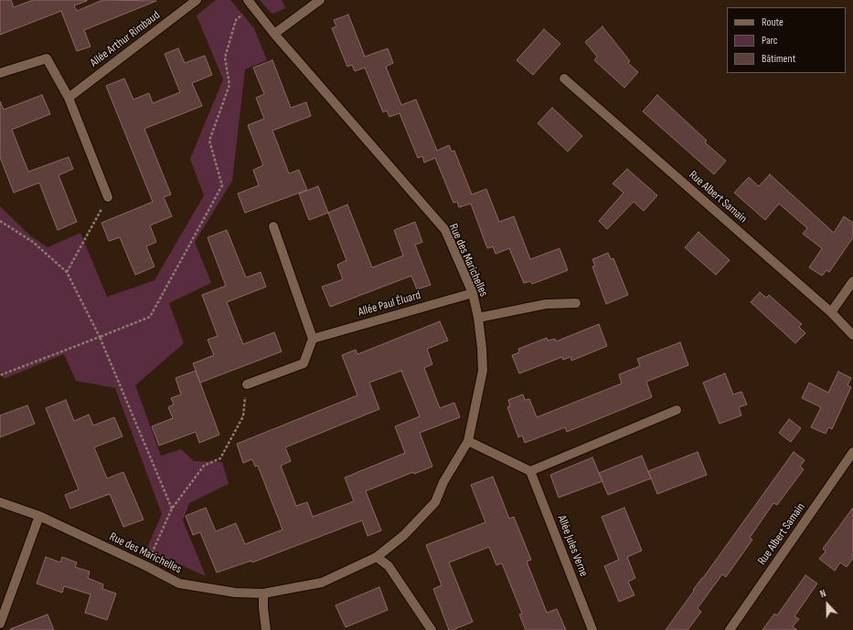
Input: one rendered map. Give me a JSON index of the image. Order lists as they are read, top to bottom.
{
  "streets": {
    "street": [
      "Allée Arthur Rimbaud",
      "Rue Albert Samain",
      "Rue des Marichelles",
      "Allée Paul Éluard",
      "Allée Jules Verne"
    ]
  },
  "crossings": [
    ["Rue des Marichelles", "Allée Paul Éluard"]
  ],
  "legend": ["Route", "Parc", "Bâtiment"],
  "north": "top"
}
